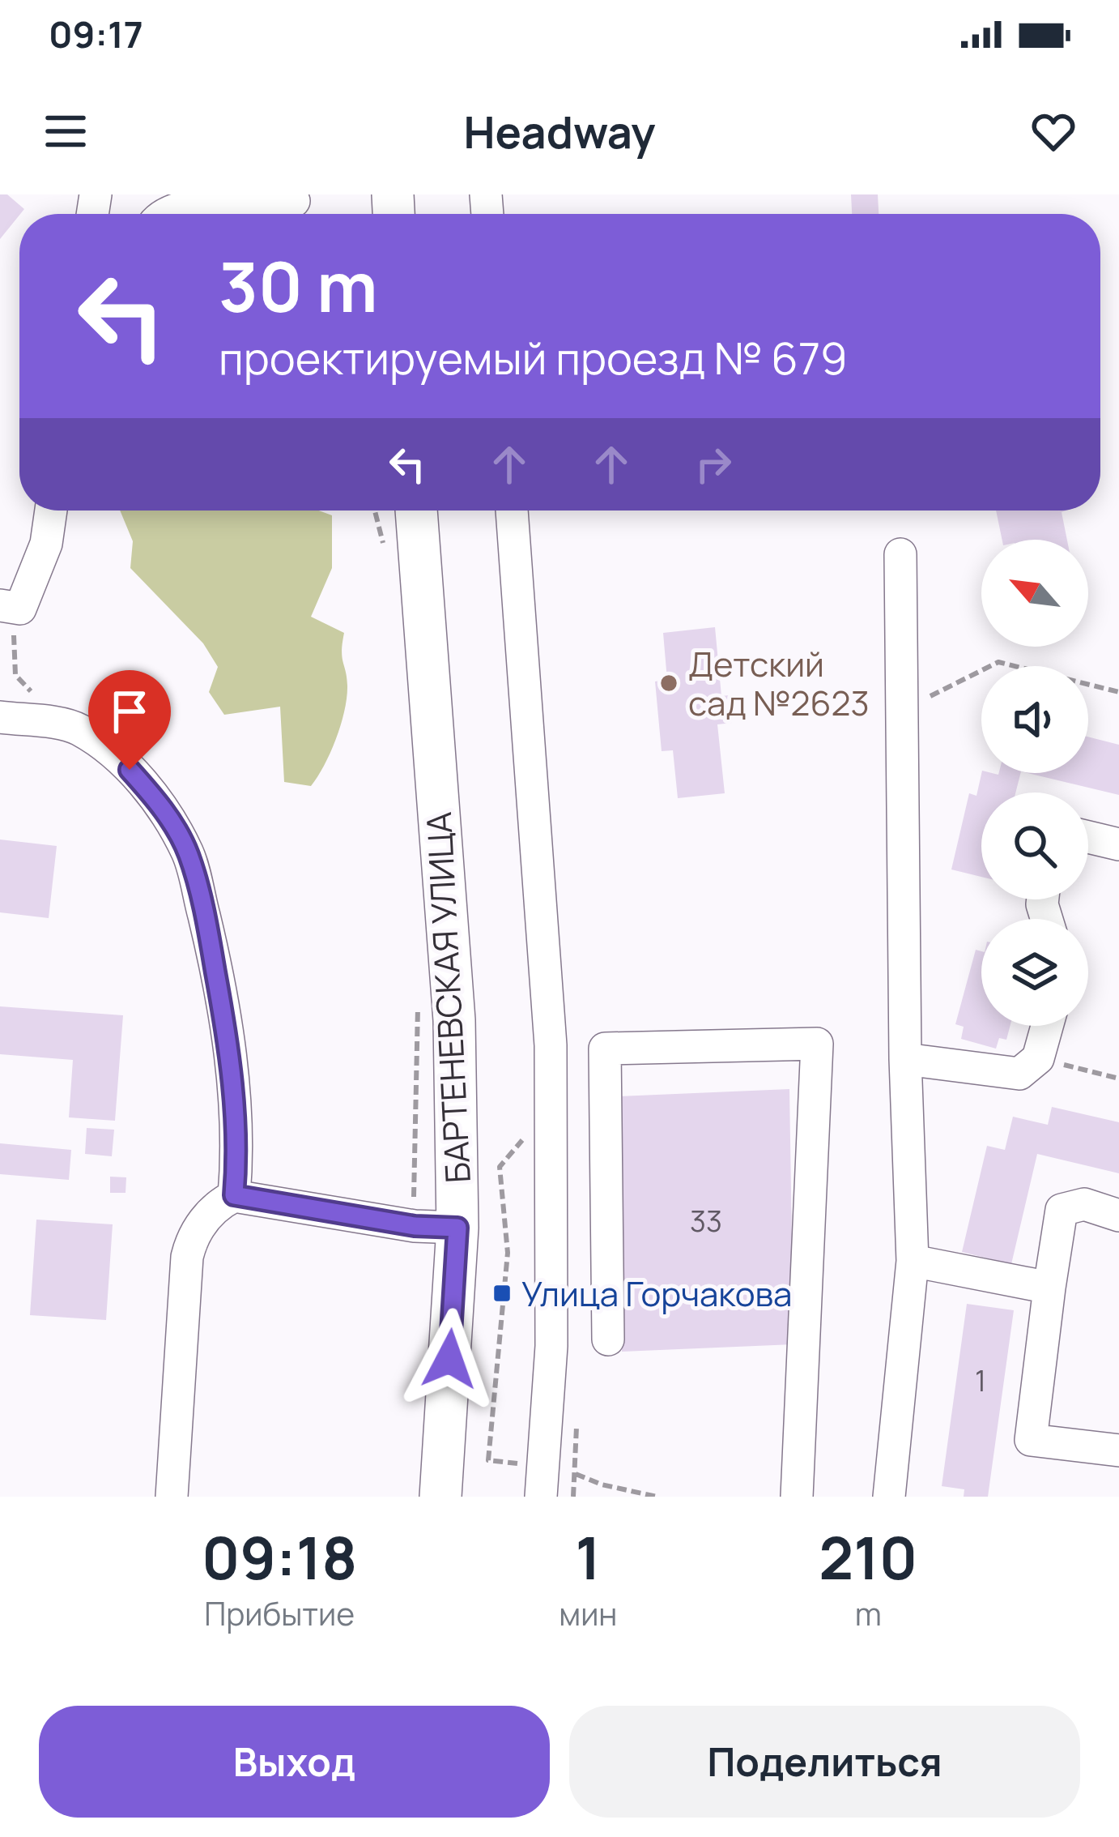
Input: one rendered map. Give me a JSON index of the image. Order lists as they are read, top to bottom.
{
  "streets": {
    "main road": ["БАРТЕНЕВСКАЯ УЛИЦА"]
  },
  "places": {
    "other": ["Детский сад №2623"],
    "transit": ["Улица Горчакова"]
  },
  "house_numbers": ["33", "1"],
  "north": "top left",
  "page": {
    "status": "09:17",
    "header": "Headway",
    "turn": ["30 m", "проектируемый проезд № 679"],
    "eta": [
      "09:18",
      "Прибытие",
      "1",
      "мин",
      "210",
      "m"
    ],
    "buttons": ["Выход", "Поделиться"]
  }
}
